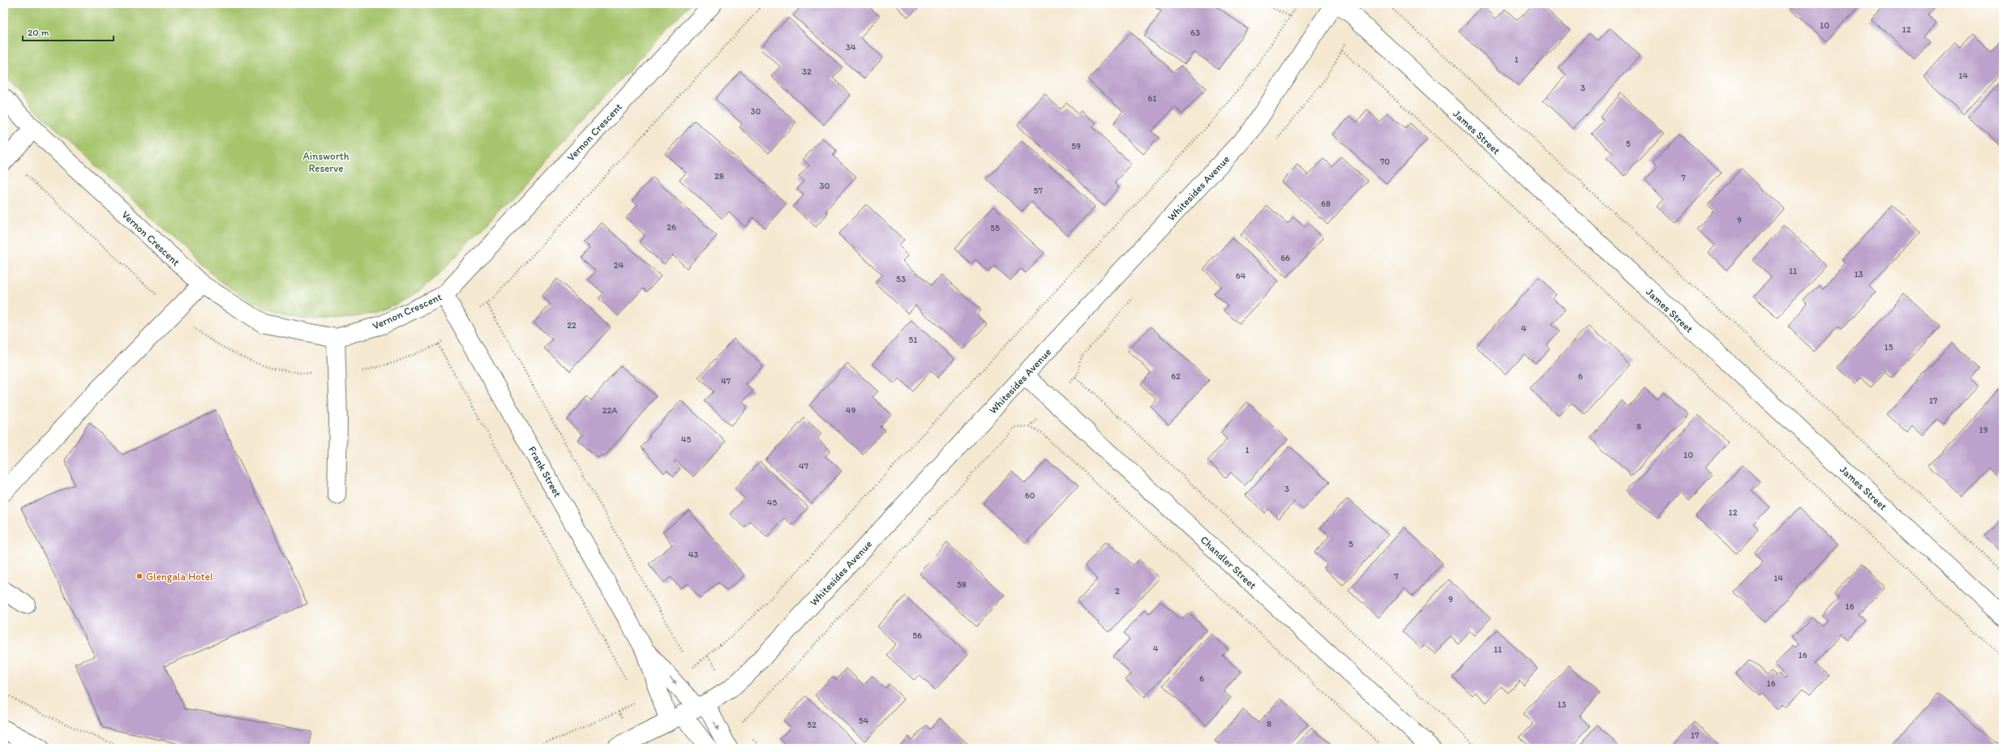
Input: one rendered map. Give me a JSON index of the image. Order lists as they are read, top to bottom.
{
  "streets": {
    "street": [
      "Vernon Crescent",
      "James Street",
      "Whitesides Avenue",
      "Frank Street",
      "Chandler Street"
    ]
  },
  "crossings": [
    ["Vernon Crescent", "Frank Street"],
    ["Whitesides Avenue", "Frank Street"],
    ["Whitesides Avenue", "Chandler Street"]
  ],
  "parks": ["Ainsworth Reserve"],
  "places": ["Glengala Hotel"],
  "house_numbers": [
    "10",
    "12",
    "63",
    "34",
    "1",
    "32",
    "14",
    "3",
    "61",
    "30",
    "5",
    "59",
    "70",
    "28",
    "7",
    "30",
    "57",
    "68",
    "9",
    "26",
    "55",
    "66",
    "24",
    "11",
    "13",
    "64",
    "53",
    "22",
    "4",
    "51",
    "15",
    "62",
    "6",
    "47",
    "17",
    "22A",
    "49",
    "8",
    "19",
    "45",
    "1",
    "10",
    "47",
    "3",
    "60",
    "45",
    "12",
    "5",
    "43",
    "7",
    "14",
    "58",
    "2",
    "9",
    "16",
    "56",
    "4",
    "11",
    "16",
    "6",
    "16",
    "13",
    "54",
    "8",
    "52",
    "17"
  ],
  "scale_bar": "20 m"
}
